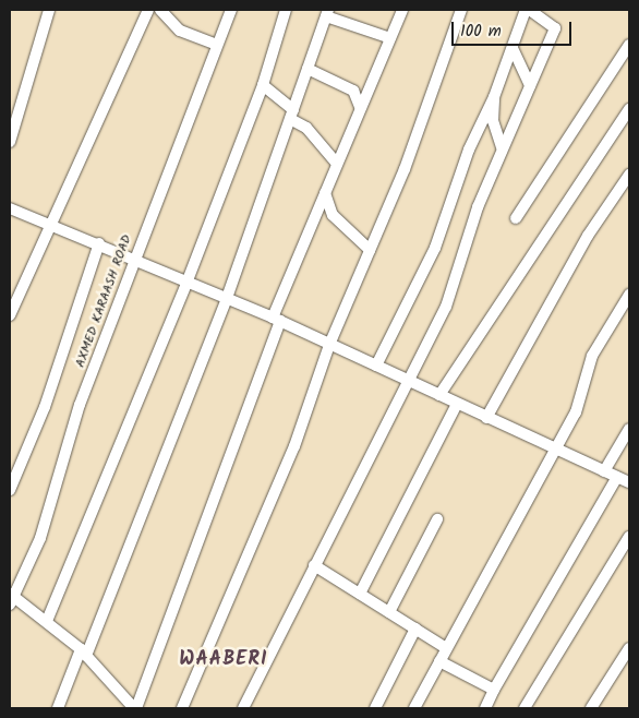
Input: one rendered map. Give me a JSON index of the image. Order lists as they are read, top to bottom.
{
  "streets": {
    "street": ["AXMED KARAASH ROAD"]
  },
  "districts": ["WAABERI"],
  "scale_bar": "100 m"
}
